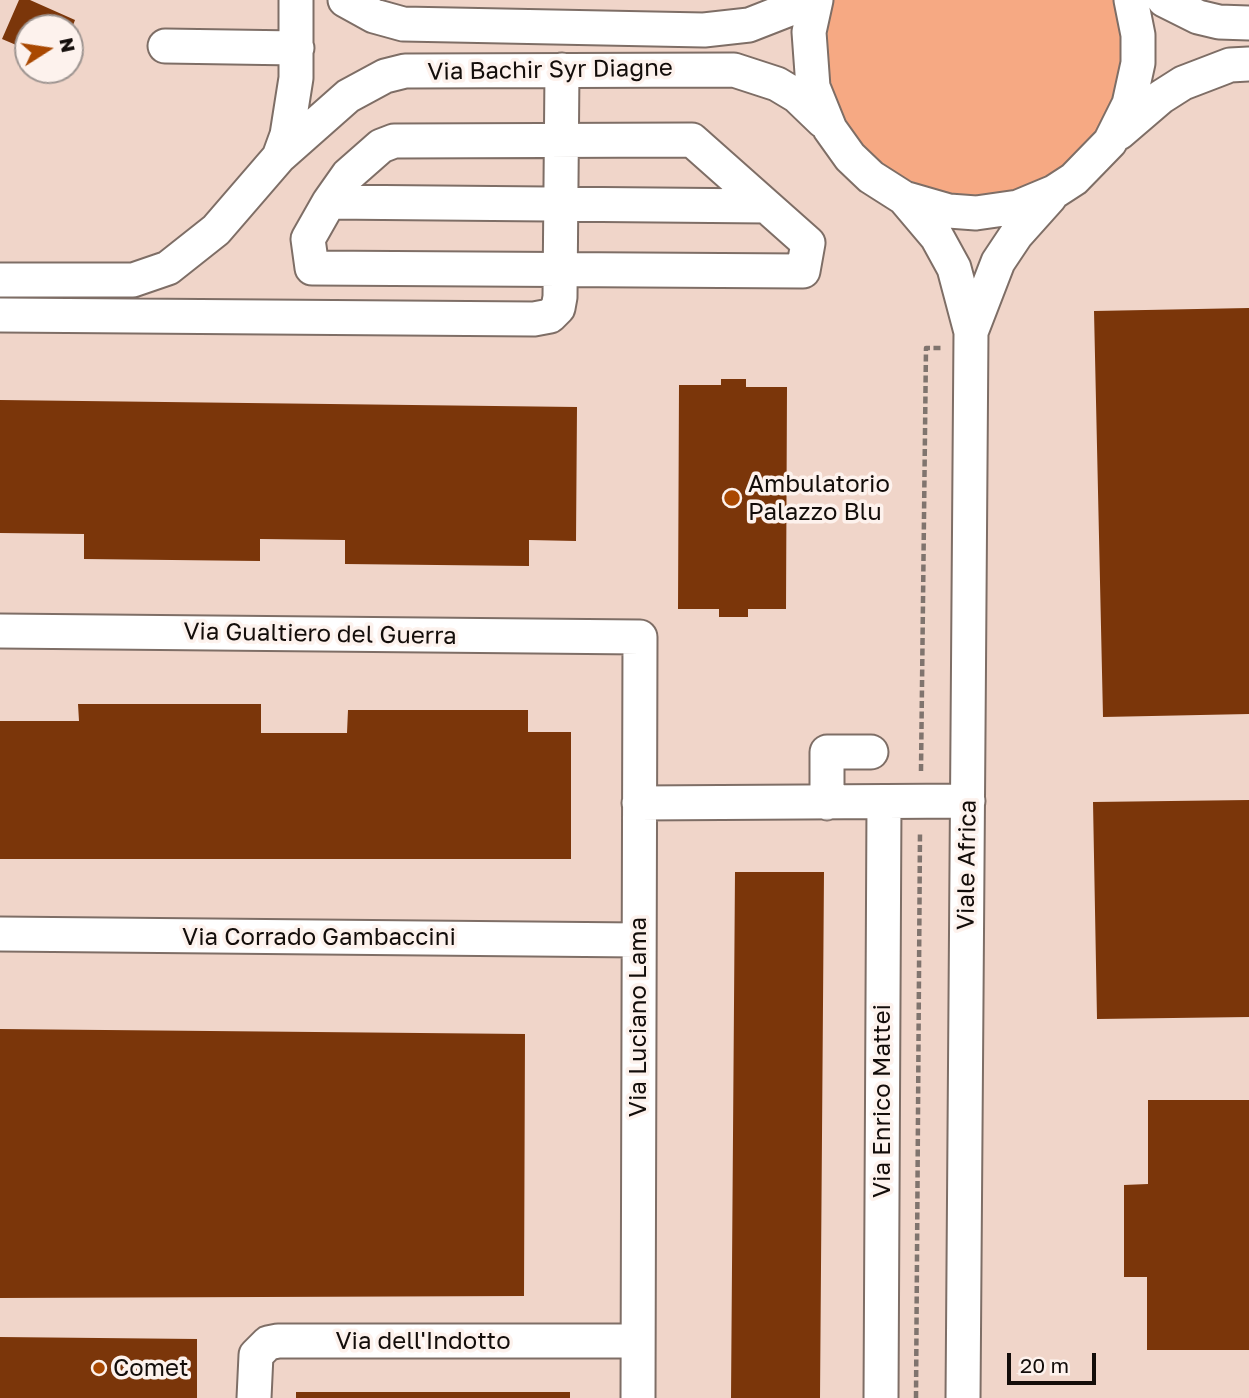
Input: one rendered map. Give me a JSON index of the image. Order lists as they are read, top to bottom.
{
  "streets": {
    "street": [
      "Via Bachir Syr Diagne",
      "Via Gualtiero del Guerra",
      "Viale Africa",
      "Via Corrado Gambaccini",
      "Via Luciano Lama",
      "Via Enrico Mattei",
      "Via dell'Indotto"
    ]
  },
  "crossings": [
    ["Via Bachir Syr Diagne", "Viale Africa"],
    ["Via Gualtiero del Guerra", "Via Luciano Lama"],
    ["Via Corrado Gambaccini", "Via Luciano Lama"],
    ["Via Luciano Lama", "Via dell'Indotto"]
  ],
  "places": ["Ambulatorio Palazzo Blu", "Comet"],
  "scale_bar": "20 m",
  "north": "right"
}
